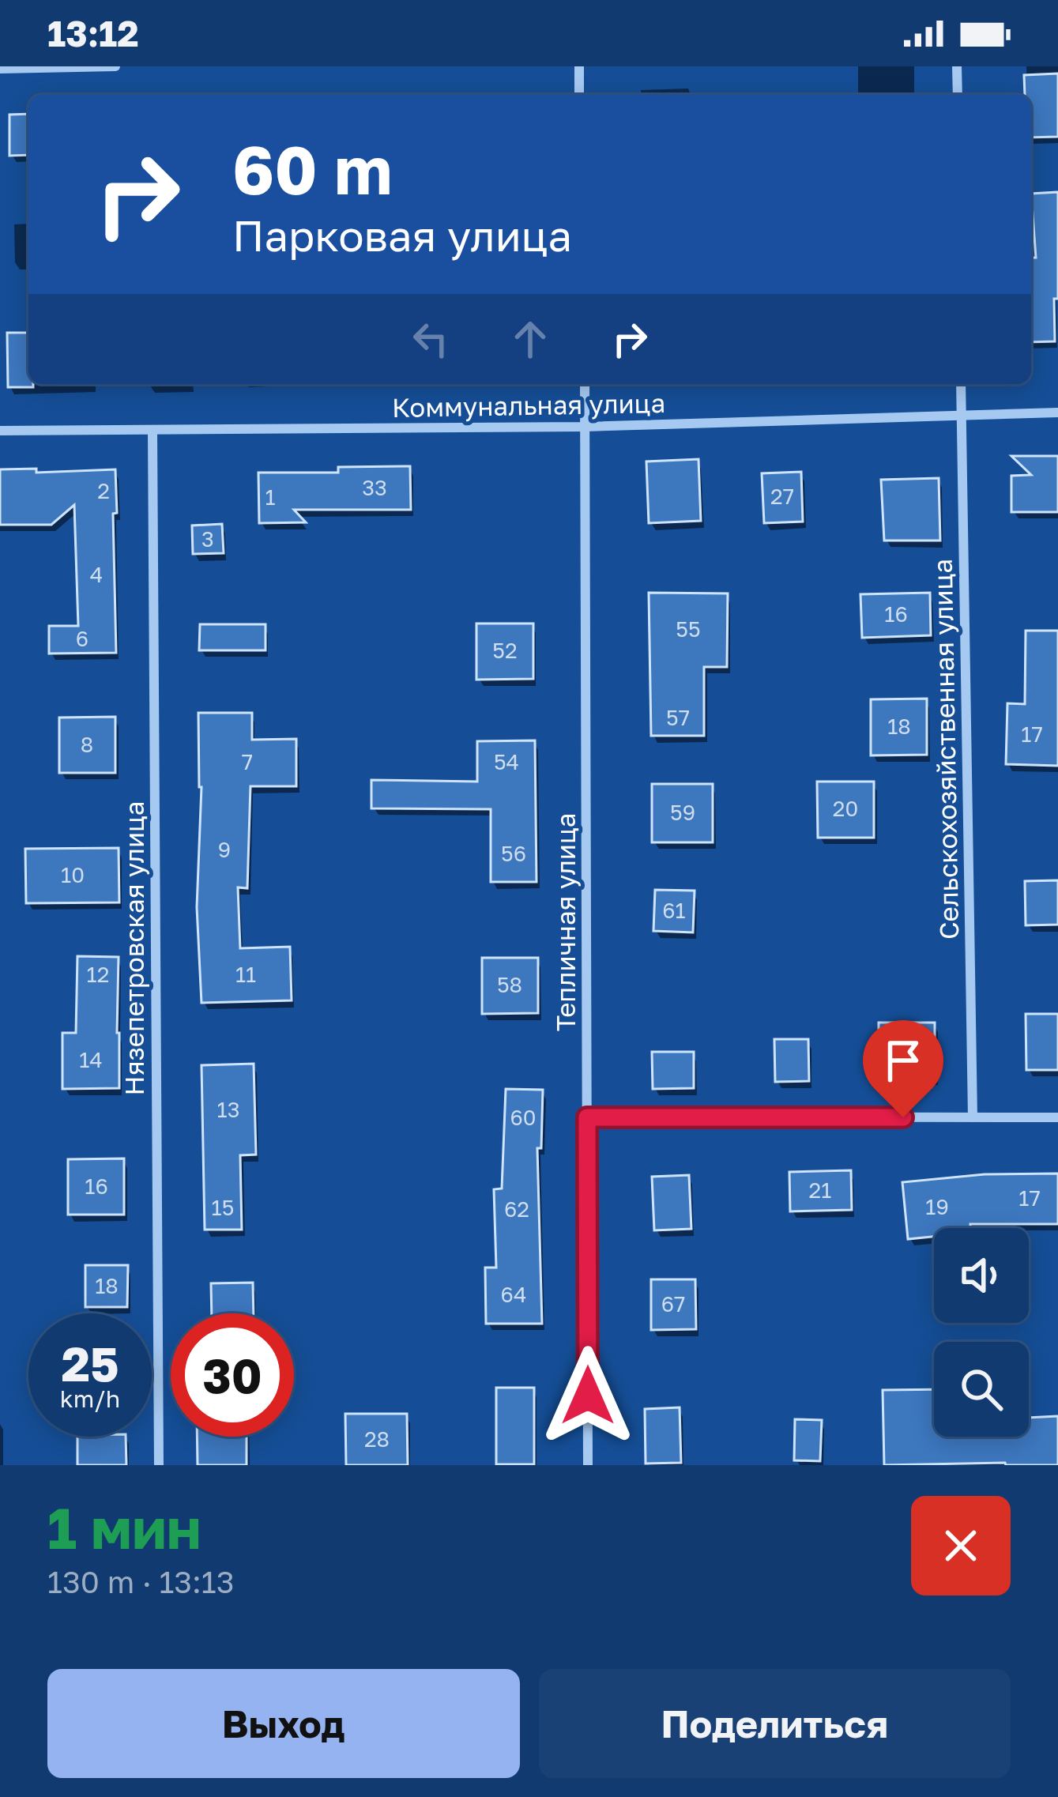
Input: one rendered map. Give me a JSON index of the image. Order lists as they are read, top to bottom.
{
  "streets": {
    "street": [
      "Коммунальная улица",
      "Сельскохозяйственная улица",
      "Тепличная улица",
      "Нязепетровская улица"
    ]
  },
  "crossings": [
    ["Коммунальная улица", "Сельскохозяйственная улица"],
    ["Коммунальная улица", "Тепличная улица"],
    ["Коммунальная улица", "Нязепетровская улица"]
  ],
  "house_numbers": [
    "33",
    "2",
    "27",
    "1",
    "3",
    "4",
    "16",
    "55",
    "6",
    "52",
    "57",
    "18",
    "17",
    "8",
    "7",
    "54",
    "20",
    "59",
    "9",
    "56",
    "10",
    "61",
    "12",
    "11",
    "58",
    "14",
    "13",
    "60",
    "16",
    "21",
    "17",
    "19",
    "15",
    "62",
    "18",
    "64",
    "67",
    "28"
  ],
  "page": {
    "status": "13:12",
    "turn": ["60 m", "Парковая улица"],
    "speed": "25 km/h",
    "limit": "30",
    "heading": ["1 мин", "130 m · 13:13"],
    "buttons": ["Выход", "Поделиться"]
  }
}
